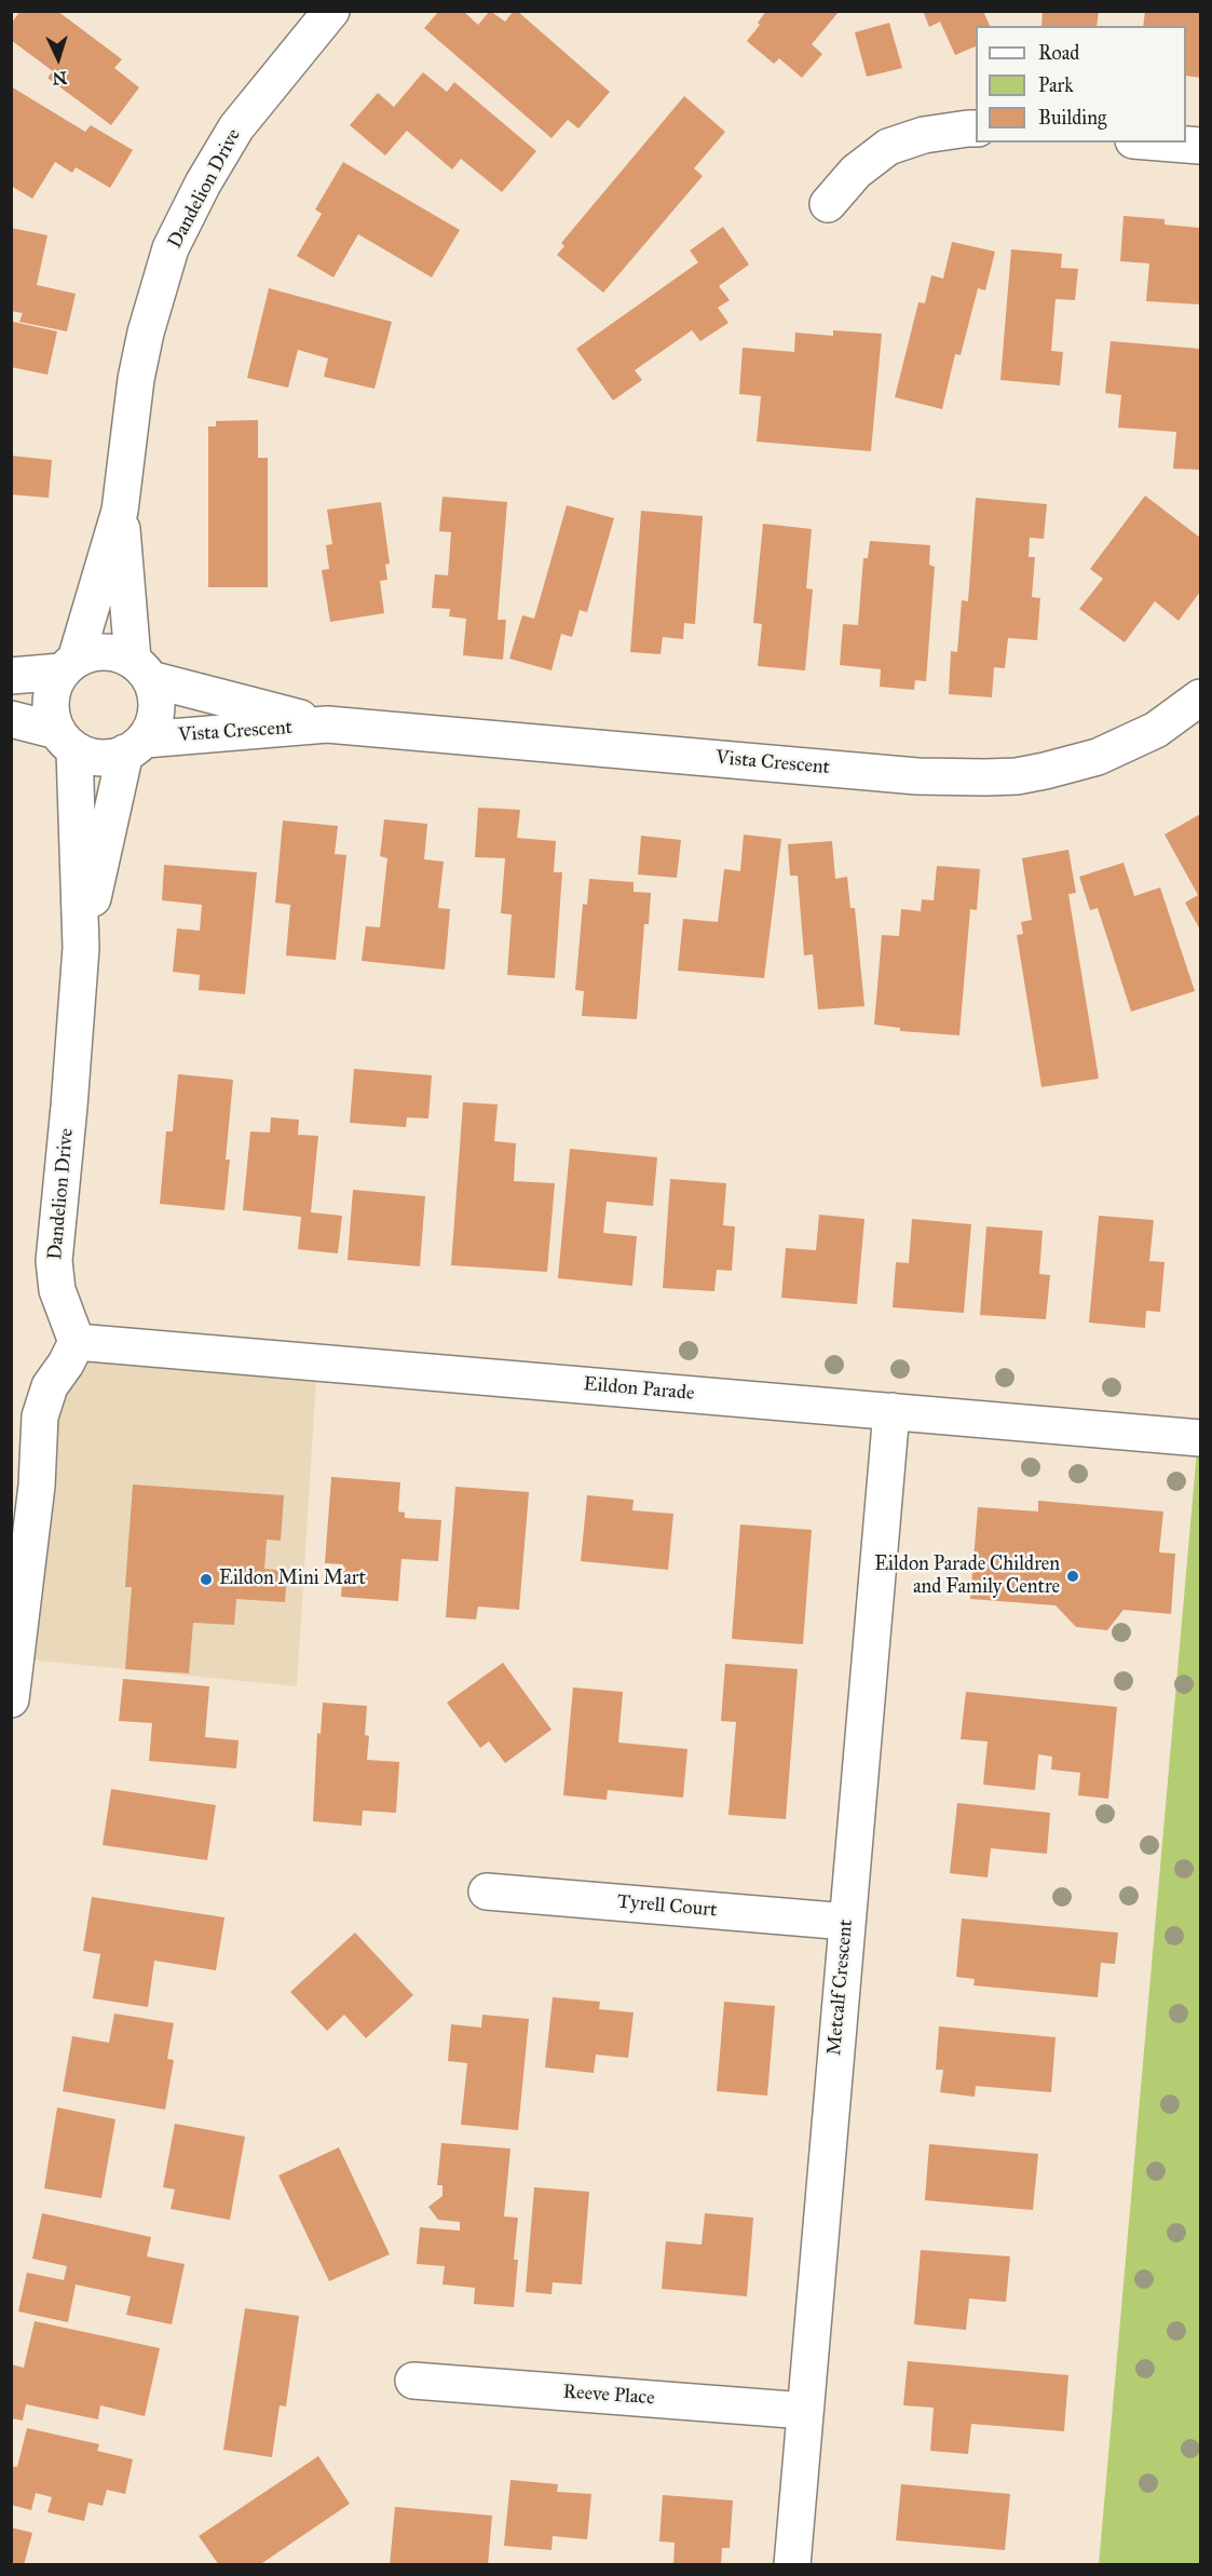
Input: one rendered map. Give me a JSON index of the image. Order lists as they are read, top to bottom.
{
  "streets": {
    "street": [
      "Dandelion Drive",
      "Vista Crescent",
      "Eildon Parade",
      "Tyrell Court",
      "Metcalf Crescent",
      "Reeve Place"
    ]
  },
  "crossings": [
    ["Dandelion Drive", "Vista Crescent"],
    ["Dandelion Drive", "Eildon Parade"],
    ["Eildon Parade", "Metcalf Crescent"],
    ["Tyrell Court", "Metcalf Crescent"],
    ["Metcalf Crescent", "Reeve Place"]
  ],
  "places": ["Eildon Parade Children and Family Centre", "Eildon Mini Mart"],
  "legend": ["Road", "Park", "Building"],
  "north": "bottom"
}
